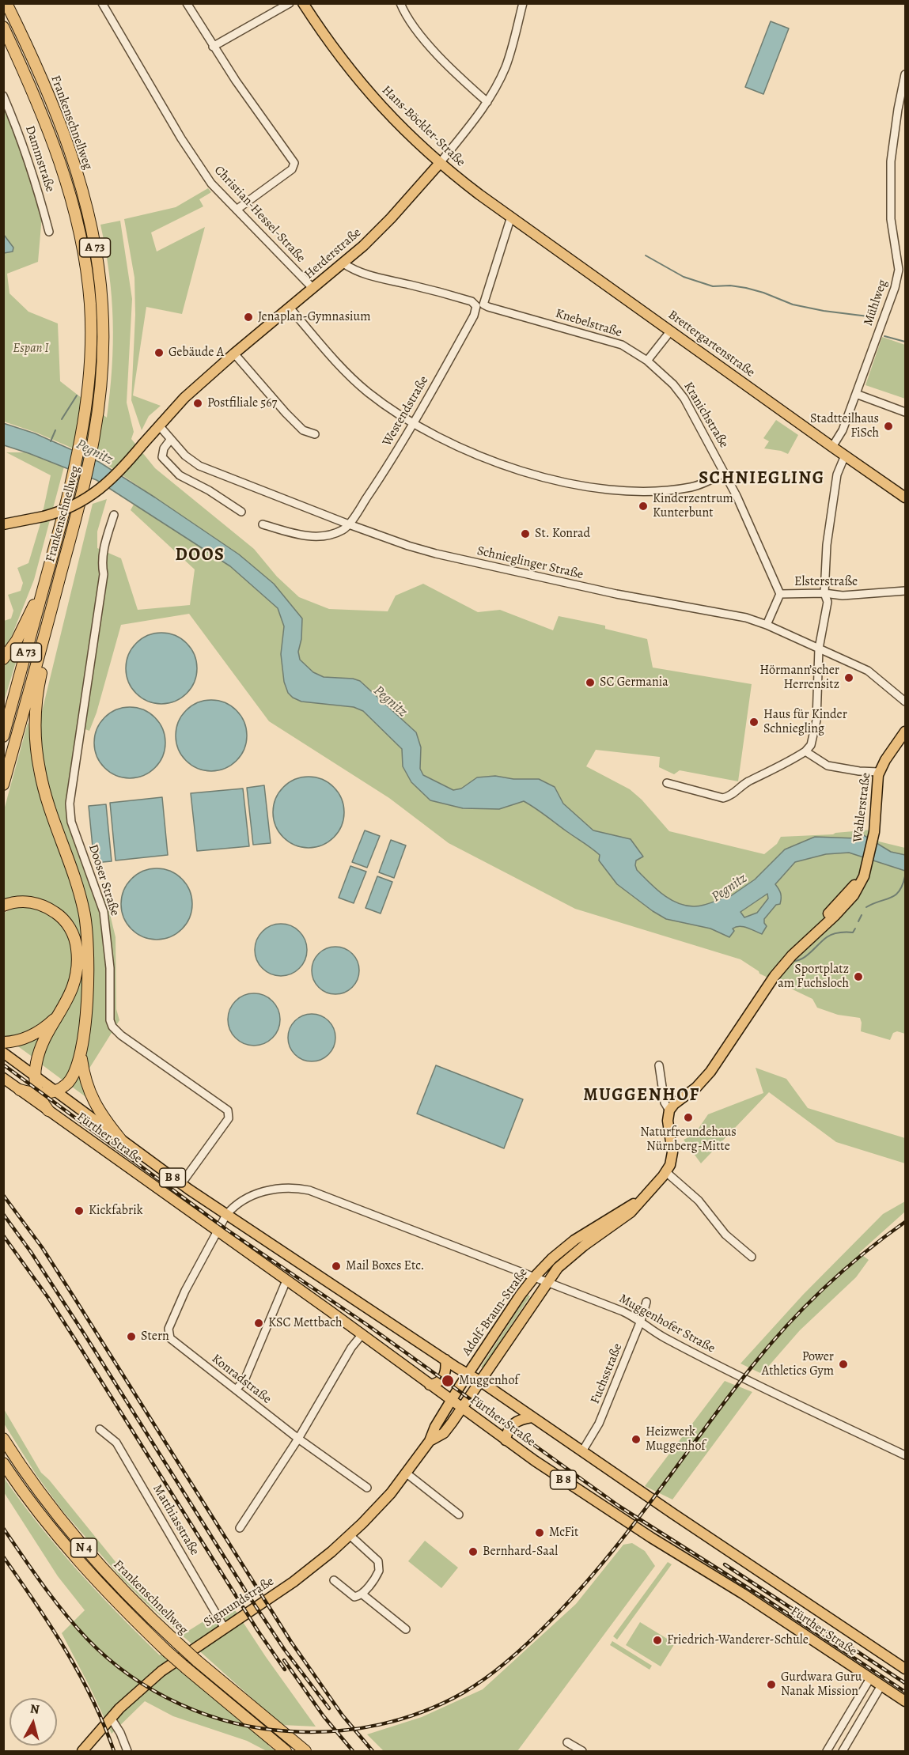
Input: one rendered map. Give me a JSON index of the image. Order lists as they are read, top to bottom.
{
  "streets": {
    "highway": ["Frankenschnellweg", "A 73", "N 4"],
    "main road": [
      "Hans-Böckler-Straße",
      "Herderstraße",
      "Brettergartenstraße",
      "Wahlerstraße",
      "Fürther Straße",
      "B 8",
      "Adolf-Braun-Straße",
      "Sigmundstraße"
    ],
    "street": [
      "Dammstraße",
      "Christian-Hessel-Straße",
      "Mühlweg",
      "Knebelstraße",
      "Westendstraße",
      "Kranichstraße",
      "Schnieglinger Straße",
      "Elsterstraße",
      "Dooser Straße",
      "Muggenhofer Straße",
      "Fuchsstraße",
      "Konradstraße",
      "Matthiasstraße"
    ]
  },
  "crossings": [
    ["Hans-Böckler-Straße", "Herderstraße"],
    ["Hans-Böckler-Straße", "Brettergartenstraße"],
    ["Christian-Hessel-Straße", "Herderstraße"],
    ["Herderstraße", "Knebelstraße"],
    ["Herderstraße", "Schnieglinger Straße"],
    ["Mühlweg", "Brettergartenstraße"],
    ["Knebelstraße", "Westendstraße"],
    ["Knebelstraße", "Kranichstraße"],
    ["Brettergartenstraße", "Westendstraße"],
    ["Westendstraße", "Schnieglinger Straße"],
    ["Kranichstraße", "Elsterstraße"],
    ["Schnieglinger Straße", "Elsterstraße"],
    ["Wahlerstraße", "Adolf-Braun-Straße"],
    ["Dooser Straße", "Fürther Straße"],
    ["Fürther Straße", "Adolf-Braun-Straße"],
    ["Fürther Straße", "Muggenhofer Straße"],
    ["Fürther Straße", "Fuchsstraße"],
    ["Fürther Straße", "Konradstraße"],
    ["Fürther Straße", "Sigmundstraße"],
    ["Adolf-Braun-Straße", "Muggenhofer Straße"],
    ["Adolf-Braun-Straße", "Sigmundstraße"],
    ["Muggenhofer Straße", "Fuchsstraße"],
    ["Matthiasstraße", "Sigmundstraße"]
  ],
  "districts": ["SCHNIEGLING", "DOOS", "MUGGENHOF"],
  "water": ["Pegnitz"],
  "parks": ["Espan I"],
  "places": [
    "Jenaplan-Gymnasium",
    "Gebäude A",
    "Postfiliale 567",
    "Stadtteilhaus FiSch",
    "Kinderzentrum Kunterbunt",
    "St. Konrad",
    "Hörmann’scher Herrensitz",
    "SC Germania",
    "Haus für Kinder Schniegling",
    "Sportplatz am Fuchsloch",
    "Naturfreundehaus Nürnberg-Mitte",
    "Kickfabrik",
    "Mail Boxes Etc.",
    "KSC Mettbach",
    "Stern",
    "Power Athletics Gym",
    "Muggenhof",
    "Heizwerk Muggenhof",
    "McFit",
    "Bernhard-Saal",
    "Friedrich-Wanderer-Schule",
    "Gurdwara Guru Nanak Mission"
  ],
  "north": "top"
}
